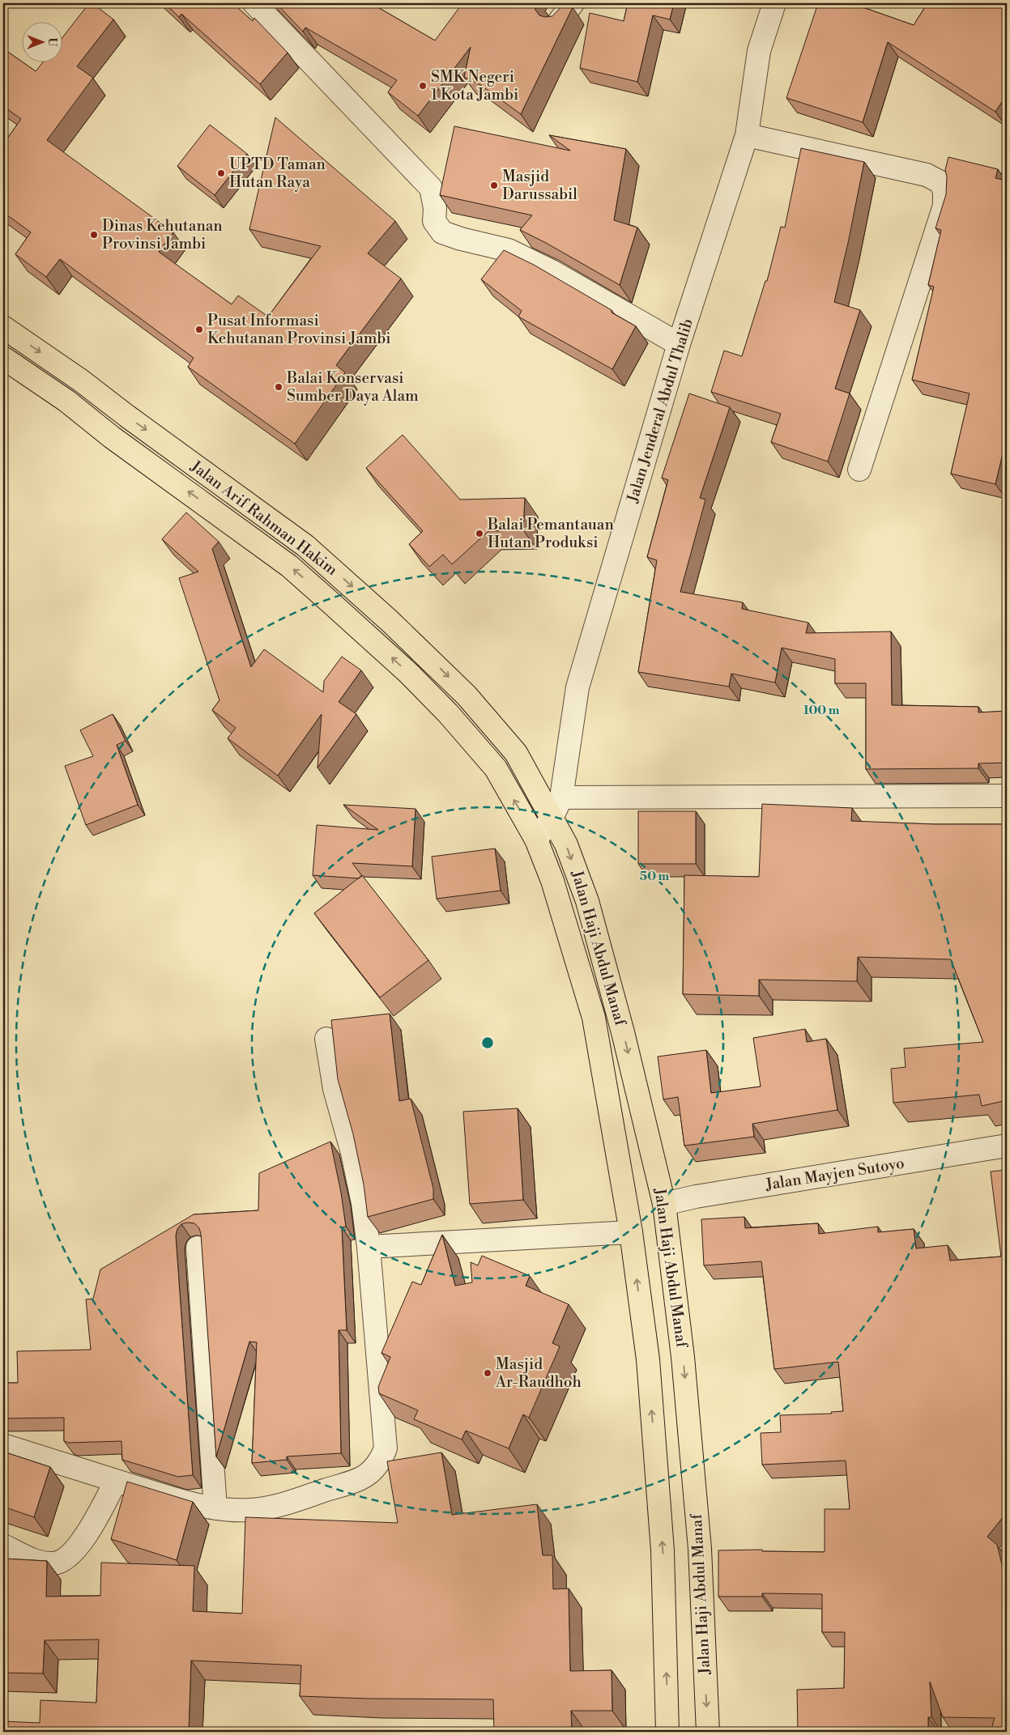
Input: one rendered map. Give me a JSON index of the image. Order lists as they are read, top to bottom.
{
  "streets": {
    "main road": ["Jalan Arif Rahman Hakim", "Jalan Haji Abdul Manaf"],
    "street": ["Jalan Jenderal Abdul Thalib", "Jalan Mayjen Sutoyo"]
  },
  "crossings": [
    ["Jalan Jenderal Abdul Thalib", "Jalan Arif Rahman Hakim"],
    ["Jalan Jenderal Abdul Thalib", "Jalan Haji Abdul Manaf"],
    ["Jalan Arif Rahman Hakim", "Jalan Haji Abdul Manaf"],
    ["Jalan Haji Abdul Manaf", "Jalan Mayjen Sutoyo"]
  ],
  "places": [
    "SMK Negeri 1 Kota Jambi",
    "UPTD Taman Hutan Raya",
    "Masjid Darussabil",
    "Dinas Kehutanan Provinsi Jambi",
    "Pusat Informasi Kehutanan Provinsi Jambi",
    "Balai Konservasi Sumber Daya Alam",
    "Balai Pemantauan Hutan Produksi",
    "Masjid Ar-Raudhoh"
  ],
  "north": "right",
  "rings": ["100 m", "50 m"]
}
